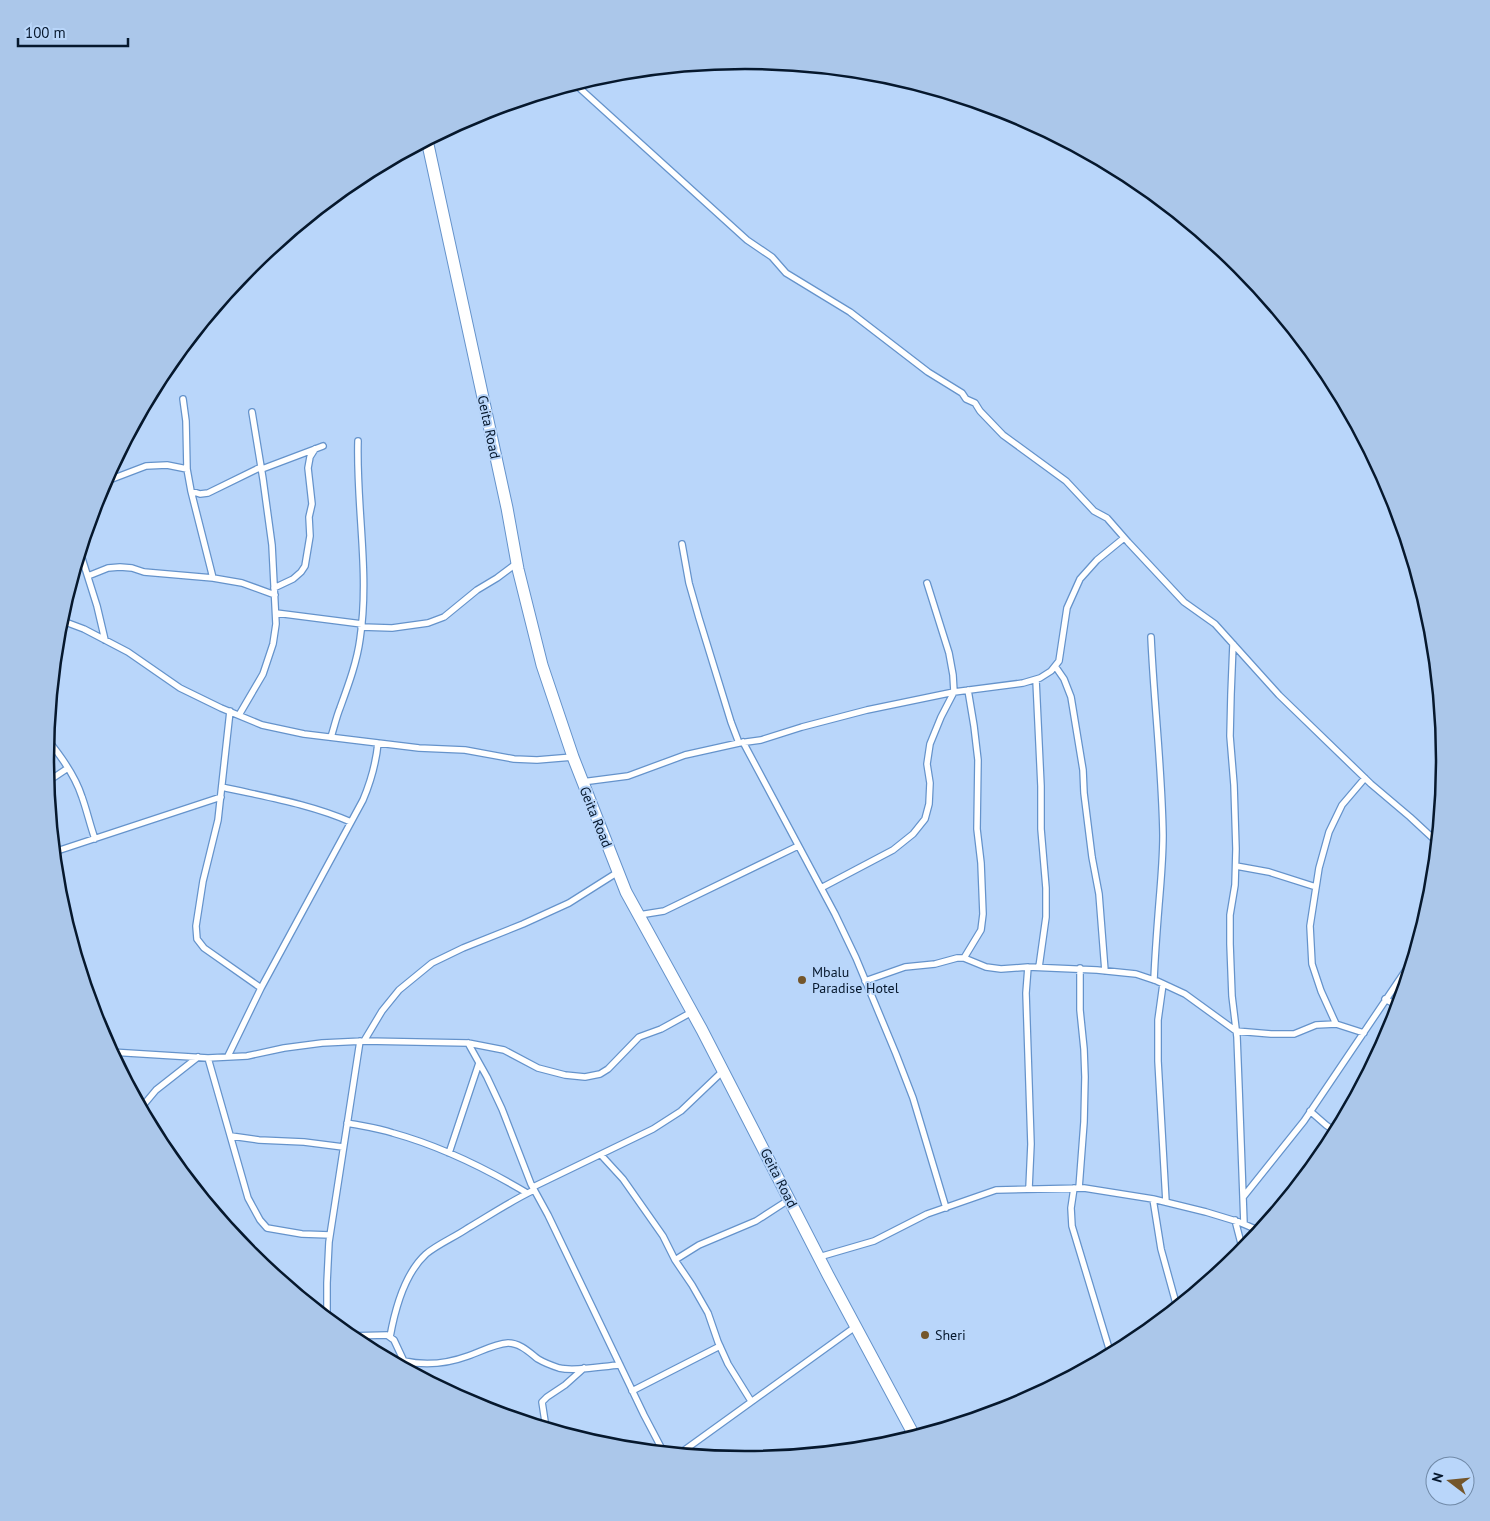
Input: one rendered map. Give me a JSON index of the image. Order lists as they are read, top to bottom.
{
  "streets": {
    "highway": ["Geita Road"]
  },
  "places": ["Mbalu Paradise Hotel", "Sheri"],
  "scale_bar": "100 m",
  "north": "left"
}
